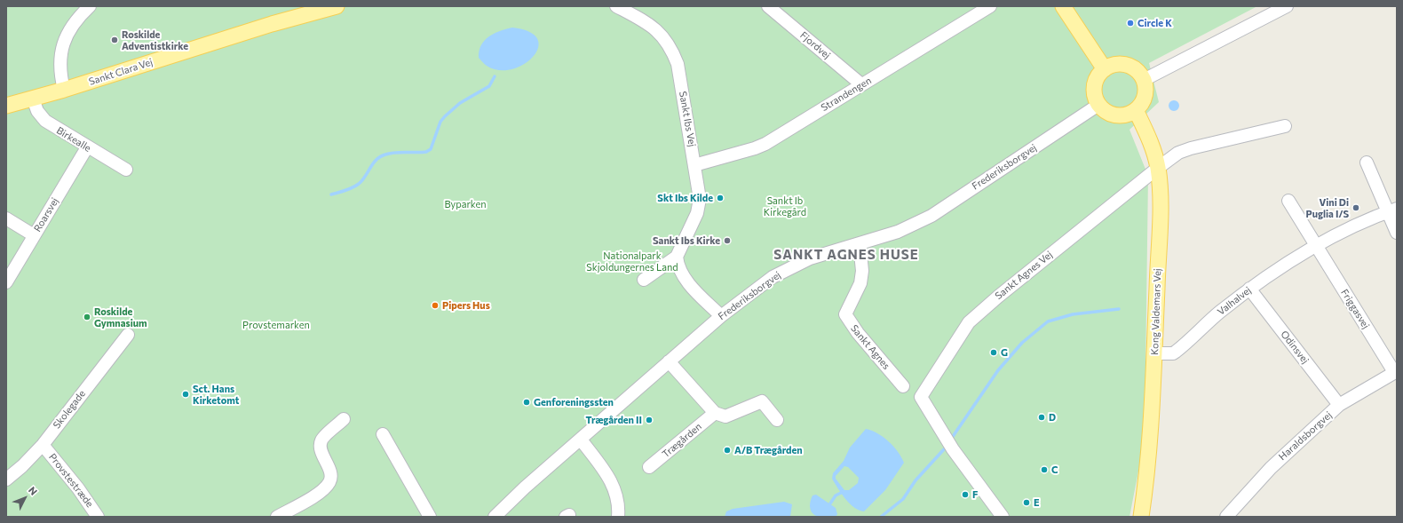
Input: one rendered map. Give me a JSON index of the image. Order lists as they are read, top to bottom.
{
  "streets": {
    "main road": ["Sankt Clara Vej", "Kong Valdemars Vej"],
    "street": [
      "Fjordvej",
      "Strandengen",
      "Sankt Ibs Vej",
      "Birkealle",
      "Frederiksborgvej",
      "Roarsvej",
      "Sankt Agnes Vej",
      "Valhalvej",
      "Friggasvej",
      "Sankt Agnes",
      "Odinsvej",
      "Skolegade",
      "Haraldsborgvej",
      "Trægården",
      "Provstestræde"
    ]
  },
  "crossings": [
    ["Fjordvej", "Strandengen"],
    ["Sankt Clara Vej", "Birkealle"],
    ["Strandengen", "Sankt Ibs Vej"],
    ["Birkealle", "Roarsvej"],
    ["Frederiksborgvej", "Kong Valdemars Vej"],
    ["Frederiksborgvej", "Sankt Agnes"],
    ["Sankt Agnes Vej", "Kong Valdemars Vej"],
    ["Valhalvej", "Friggasvej"],
    ["Valhalvej", "Kong Valdemars Vej"],
    ["Valhalvej", "Odinsvej"],
    ["Friggasvej", "Haraldsborgvej"],
    ["Odinsvej", "Haraldsborgvej"],
    ["Skolegade", "Provstestræde"]
  ],
  "districts": ["SANKT AGNES HUSE"],
  "parks": [
    "Sankt Ib Kirkegård",
    "Byparken",
    "Nationalpark Skjoldungernes Land",
    "Provstemarken"
  ],
  "places": [
    "Circle K",
    "Roskilde Adventistkirke",
    "Skt Ibs Kilde",
    "Vini Di Puglia I/S",
    "Sankt Ibs Kirke",
    "Pipers Hus",
    "Roskilde Gymnasium",
    "G",
    "Sct. Hans Kirketomt",
    "Genforeningssten",
    "D",
    "Trægården II",
    "A/B Trægården",
    "C",
    "F",
    "E"
  ],
  "north": "top right"
}
